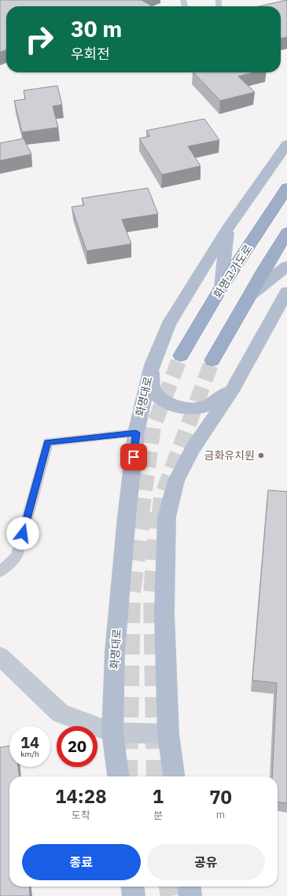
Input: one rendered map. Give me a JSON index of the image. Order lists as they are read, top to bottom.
{
  "streets": {
    "highway": ["화명고가도로"],
    "main road": ["화명대로"]
  },
  "places": ["금화유치원"],
  "page": {
    "turn": ["30 m", "우회전"],
    "speed": "14 km/h",
    "limit": "20",
    "eta": [
      "14:28",
      "도착",
      "1",
      "분",
      "70",
      "m"
    ],
    "buttons": ["종료", "공유"]
  }
}
